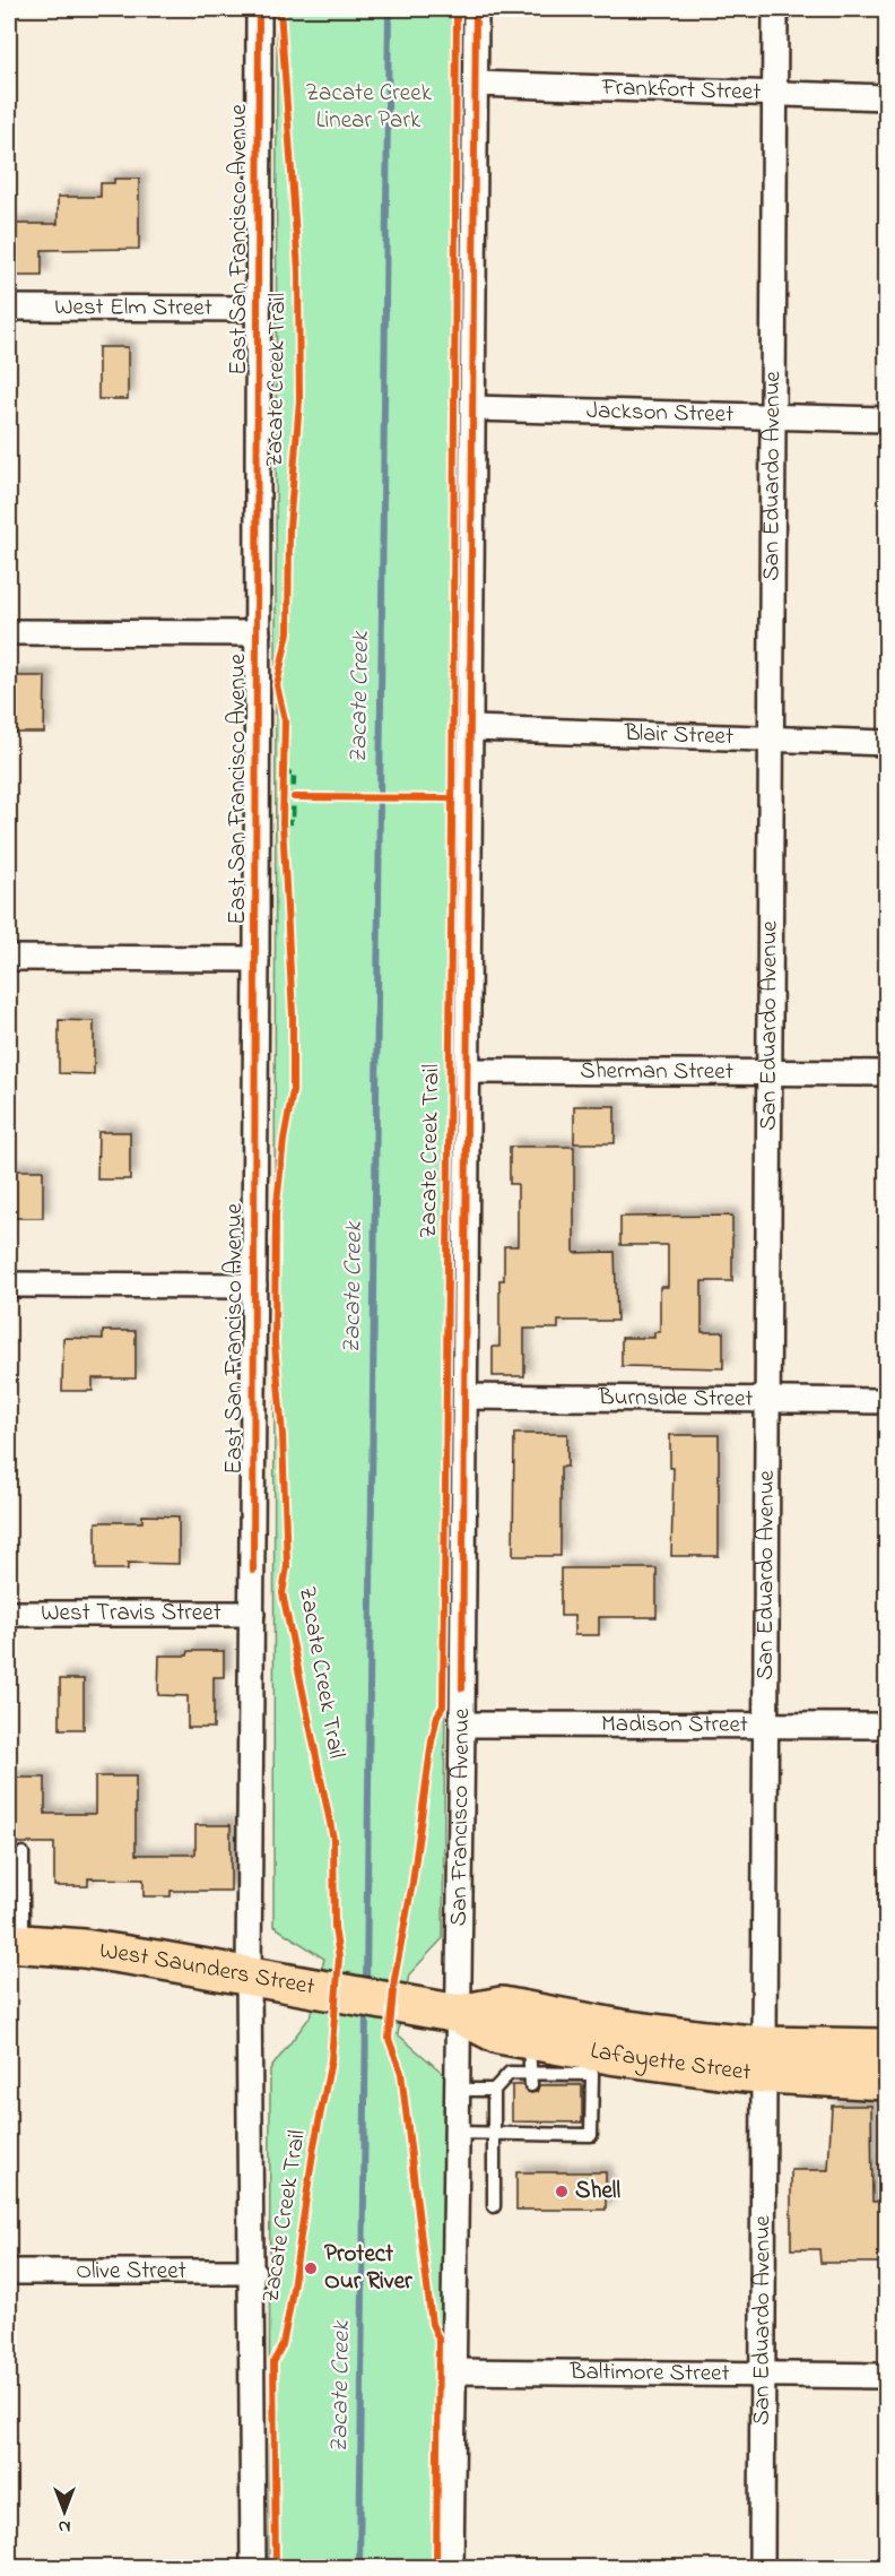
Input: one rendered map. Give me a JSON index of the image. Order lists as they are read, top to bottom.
{
  "streets": {
    "main road": ["West Saunders Street", "Lafayette Street"],
    "street": [
      "Frankfort Street",
      "East San Francisco Avenue",
      "West Elm Street",
      "Jackson Street",
      "San Eduardo Avenue",
      "Blair Street",
      "Sherman Street",
      "Burnside Street",
      "West Travis Street",
      "Madison Street",
      "San Francisco Avenue",
      "Olive Street",
      "Baltimore Street"
    ],
    "cycle path": ["Zacate Creek Trail"]
  },
  "crossings": [
    ["Frankfort Street", "San Eduardo Avenue"],
    ["Frankfort Street", "San Francisco Avenue"],
    ["East San Francisco Avenue", "West Elm Street"],
    ["East San Francisco Avenue", "West Travis Street"],
    ["East San Francisco Avenue", "West Saunders Street"],
    ["East San Francisco Avenue", "Olive Street"],
    ["Jackson Street", "San Eduardo Avenue"],
    ["Jackson Street", "San Francisco Avenue"],
    ["San Eduardo Avenue", "Blair Street"],
    ["San Eduardo Avenue", "Sherman Street"],
    ["San Eduardo Avenue", "Burnside Street"],
    ["San Eduardo Avenue", "Madison Street"],
    ["San Eduardo Avenue", "Lafayette Street"],
    ["San Eduardo Avenue", "Baltimore Street"],
    ["Blair Street", "San Francisco Avenue"],
    ["Sherman Street", "San Francisco Avenue"],
    ["Burnside Street", "San Francisco Avenue"],
    ["Madison Street", "San Francisco Avenue"],
    ["San Francisco Avenue", "Lafayette Street"],
    ["San Francisco Avenue", "Baltimore Street"],
    ["West Saunders Street", "Lafayette Street"]
  ],
  "water": ["Zacate Creek"],
  "parks": ["Zacate Creek Linear Park"],
  "places": ["Shell", "Protect Our River"],
  "north": "bottom"
}
